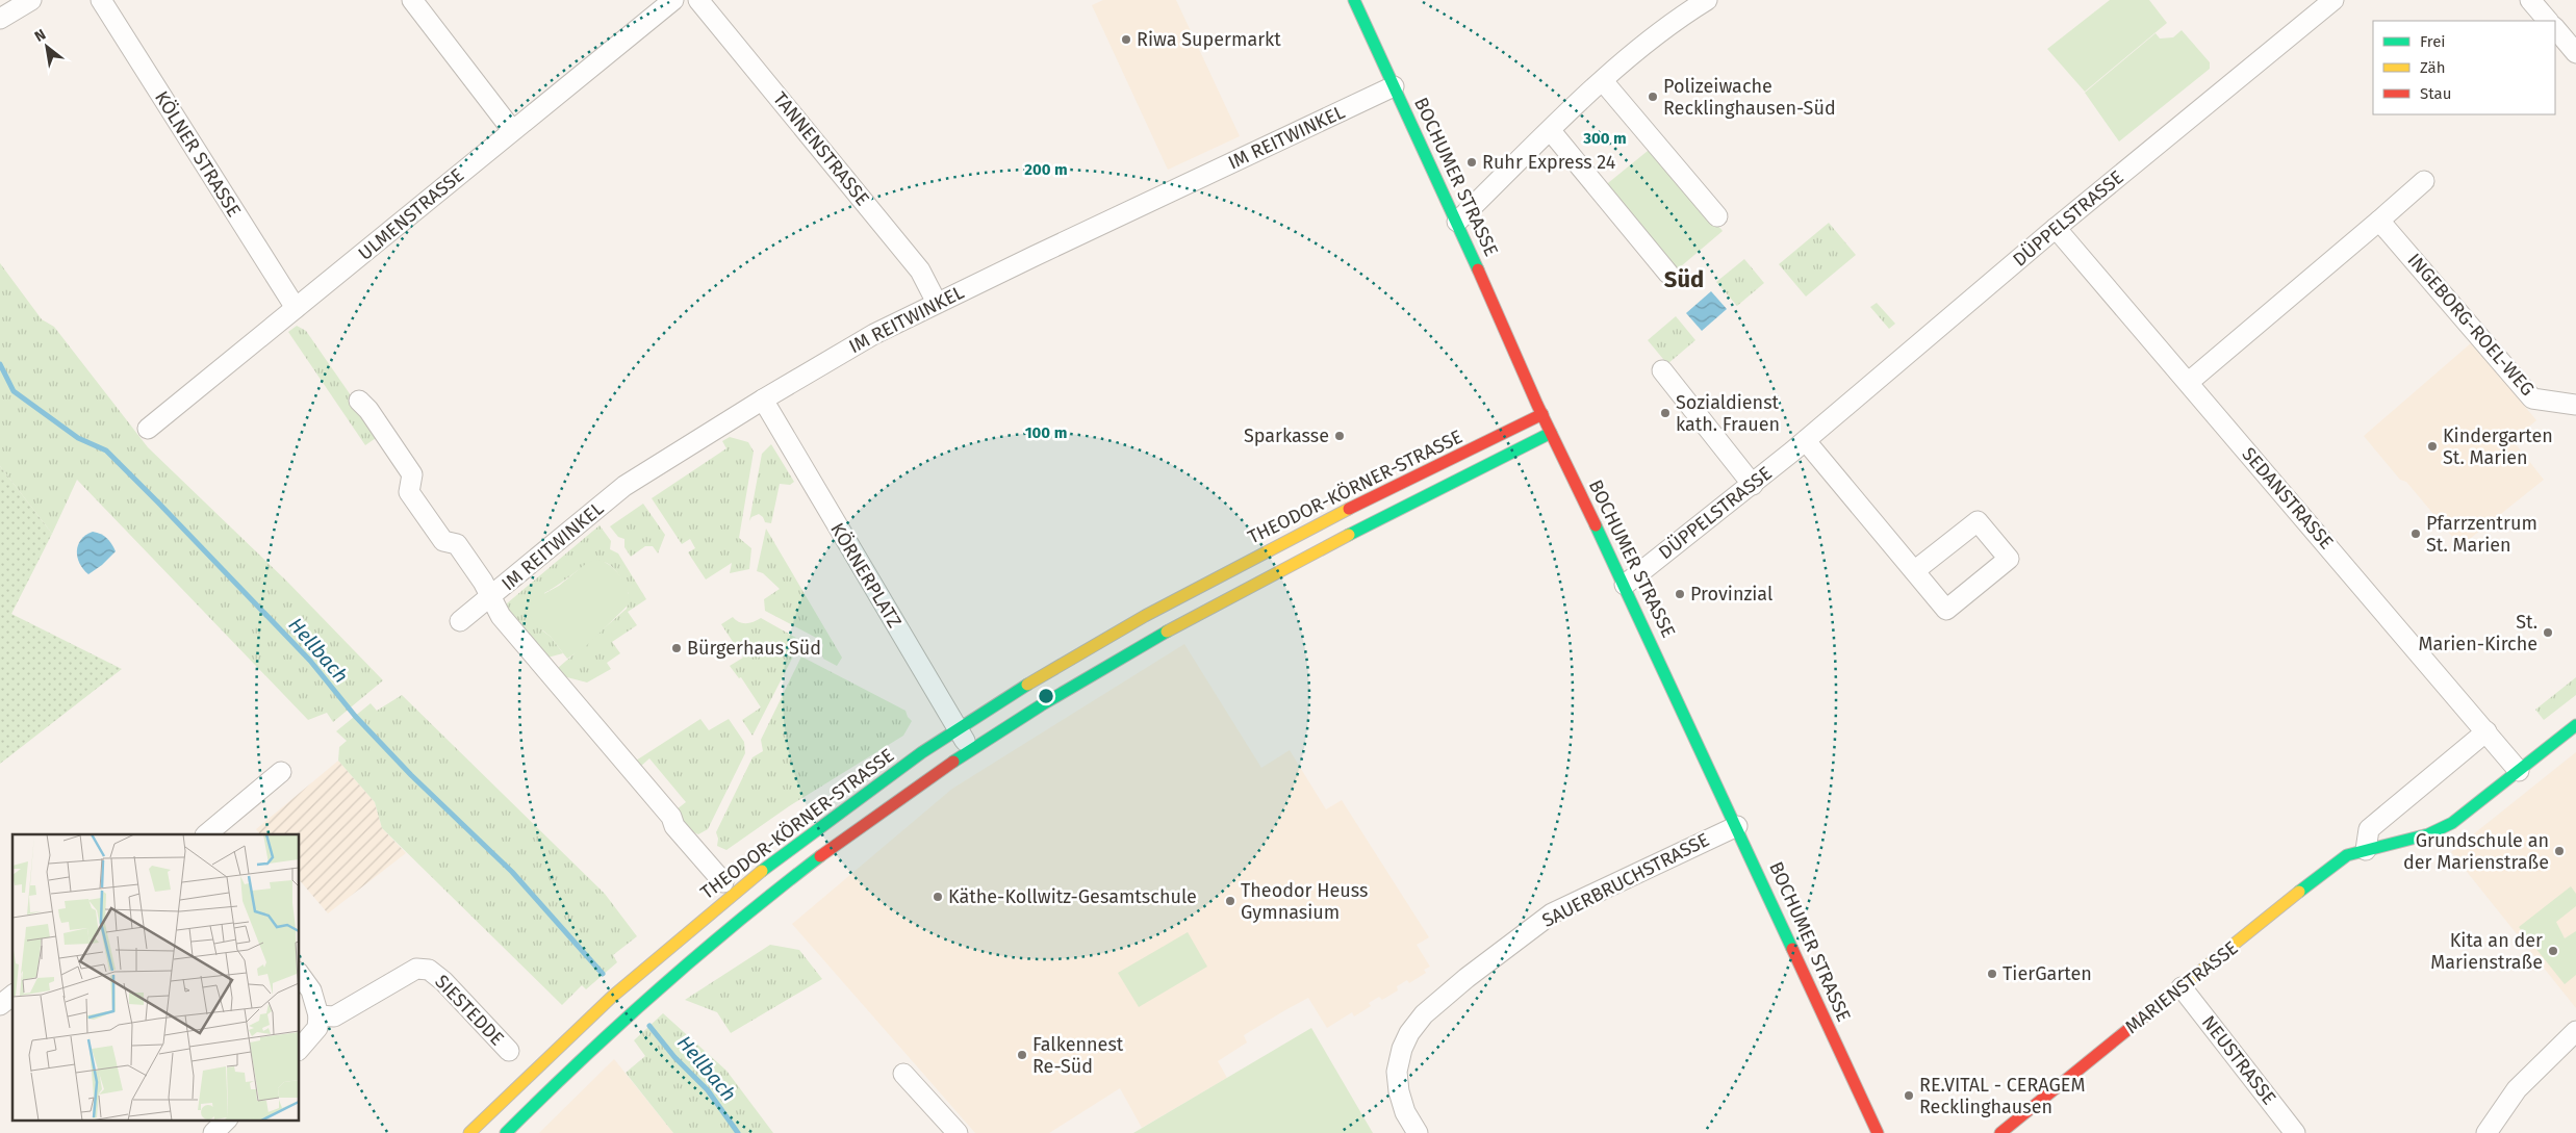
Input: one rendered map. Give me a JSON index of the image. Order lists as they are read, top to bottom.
{
  "streets": {
    "main road": ["BOCHUMER STRASSE", "THEODOR-KÖRNER-STRASSE", "MARIENSTRASSE"],
    "street": [
      "IM REITWINKEL",
      "TANNENSTRASSE",
      "KÖLNER STRASSE",
      "ULMENSTRASSE",
      "DÜPPELSTRASSE",
      "INGEBORG-ROEL-WEG",
      "SEDANSTRASSE",
      "KÖRNERPLATZ",
      "SAUERBRUCHSTRASSE",
      "SIESTEDDE",
      "NEUSTRASSE"
    ]
  },
  "crossings": [
    ["IM REITWINKEL", "TANNENSTRASSE"],
    ["IM REITWINKEL", "BOCHUMER STRASSE"],
    ["IM REITWINKEL", "KÖRNERPLATZ"],
    ["KÖLNER STRASSE", "ULMENSTRASSE"],
    ["BOCHUMER STRASSE", "DÜPPELSTRASSE"],
    ["BOCHUMER STRASSE", "THEODOR-KÖRNER-STRASSE"],
    ["BOCHUMER STRASSE", "SAUERBRUCHSTRASSE"],
    ["DÜPPELSTRASSE", "SEDANSTRASSE"],
    ["THEODOR-KÖRNER-STRASSE", "KÖRNERPLATZ"],
    ["SEDANSTRASSE", "MARIENSTRASSE"],
    ["MARIENSTRASSE", "NEUSTRASSE"]
  ],
  "districts": ["Süd"],
  "water": ["Hellbach"],
  "places": [
    "Riwa Supermarkt",
    "Polizeiwache Recklinghausen-Süd",
    "Ruhr Express 24",
    "Sozialdienst kath. Frauen",
    "Sparkasse",
    "Kindergarten St. Marien",
    "Pfarrzentrum St. Marien",
    "Provinzial",
    "St. Marien-Kirche",
    "Bürgerhaus Süd",
    "Grundschule an der Marienstraße",
    "Käthe-Kollwitz-Gesamtschule",
    "Theodor Heuss Gymnasium",
    "Kita an der Marienstraße",
    "TierGarten",
    "Falkennest Re-Süd",
    "RE.VITAL - CERAGEM Recklinghausen"
  ],
  "legend": ["Frei", "Zäh", "Stau"],
  "north": "top left",
  "rings": ["300 m", "200 m", "100 m"]
}
